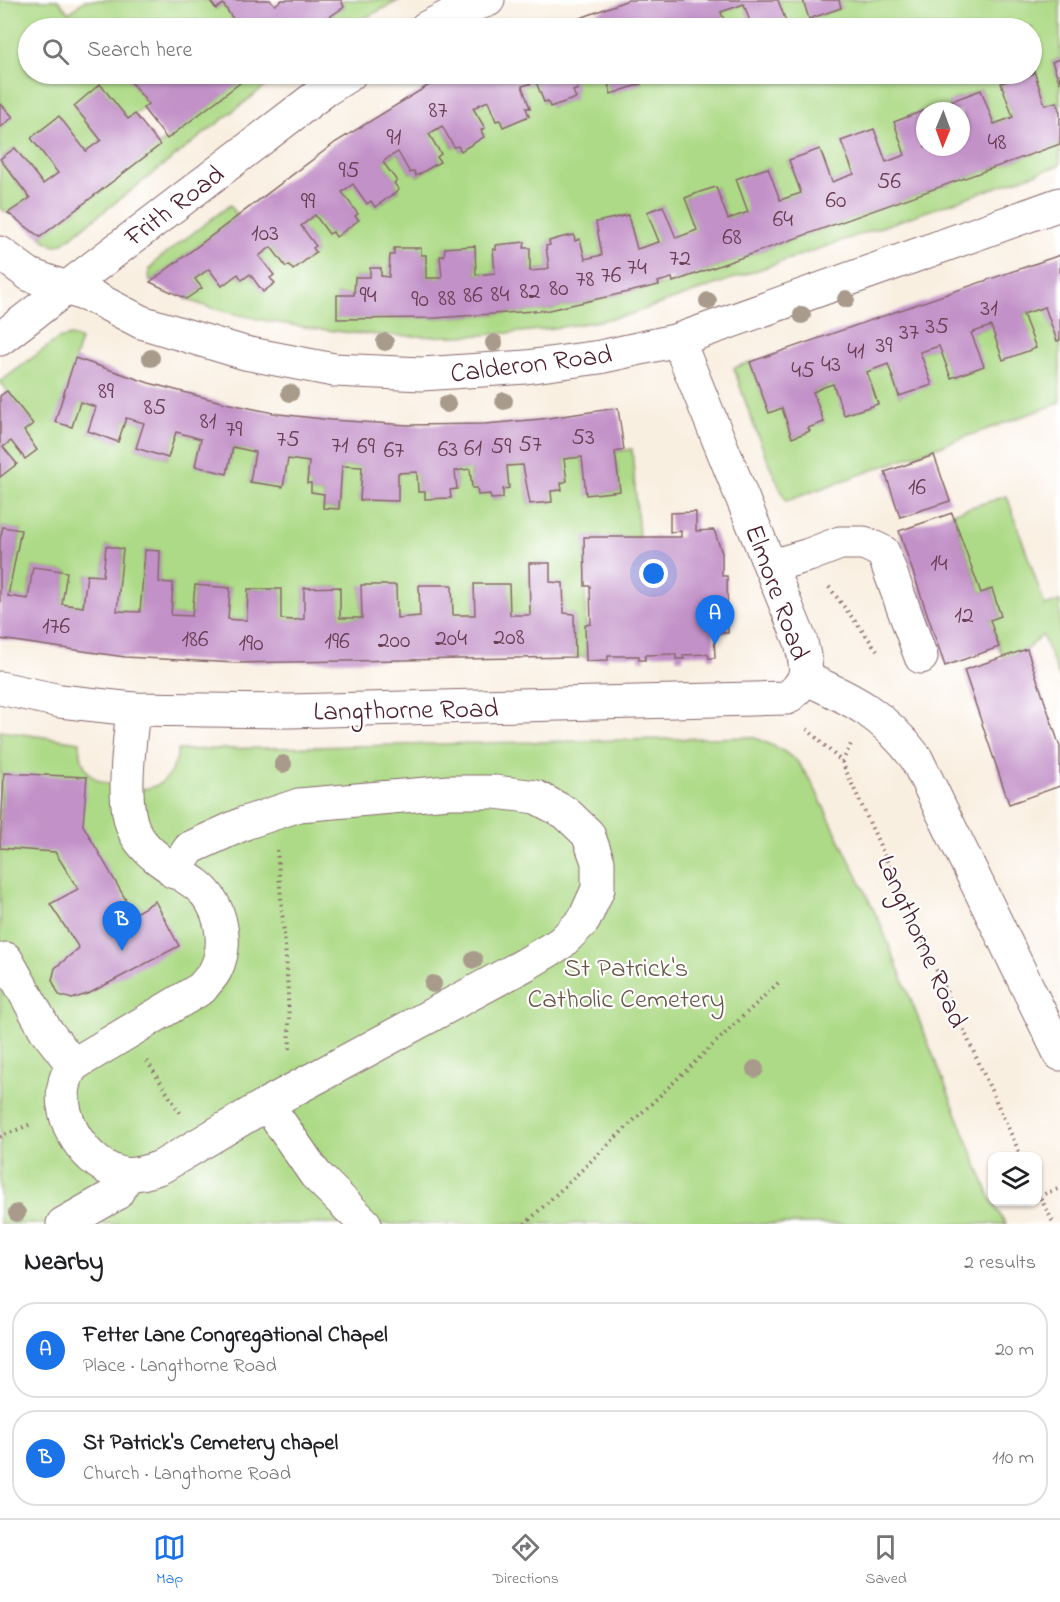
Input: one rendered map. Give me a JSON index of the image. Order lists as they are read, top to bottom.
{
  "streets": {
    "street": [
      "Frith Road",
      "Calderon Road",
      "Elmore Road",
      "Langthorne Road"
    ]
  },
  "crossings": [
    ["Frith Road", "Calderon Road"],
    ["Calderon Road", "Elmore Road"],
    ["Elmore Road", "Langthorne Road"]
  ],
  "parks": ["St Patrick's Catholic Cemetery"],
  "house_numbers": [
    "87",
    "91",
    "48",
    "95",
    "56",
    "60",
    "99",
    "64",
    "103",
    "68",
    "72",
    "74",
    "76",
    "78",
    "80",
    "82",
    "84",
    "94",
    "86",
    "88",
    "90",
    "31",
    "35",
    "37",
    "39",
    "41",
    "43",
    "45",
    "89",
    "85",
    "81",
    "79",
    "53",
    "75",
    "57",
    "71",
    "69",
    "59",
    "61",
    "63",
    "67",
    "16",
    "14",
    "12",
    "176",
    "208",
    "204",
    "186",
    "200",
    "196",
    "190"
  ],
  "north": "bottom",
  "page": {
    "search": "Search here",
    "pins": ["A", "B"],
    "heading": ["Nearby", "2 results"],
    "list": [
      {
        "mark": "A",
        "name": "Fetter Lane Congregational Chapel",
        "note": "Place · Langthorne Road",
        "value": "20 m"
      },
      {
        "mark": "B",
        "name": "St Patrick's Cemetery chapel",
        "note": "Church · Langthorne Road",
        "value": "110 m"
      }
    ],
    "nav": ["Map", "Directions", "Saved"]
  }
}
